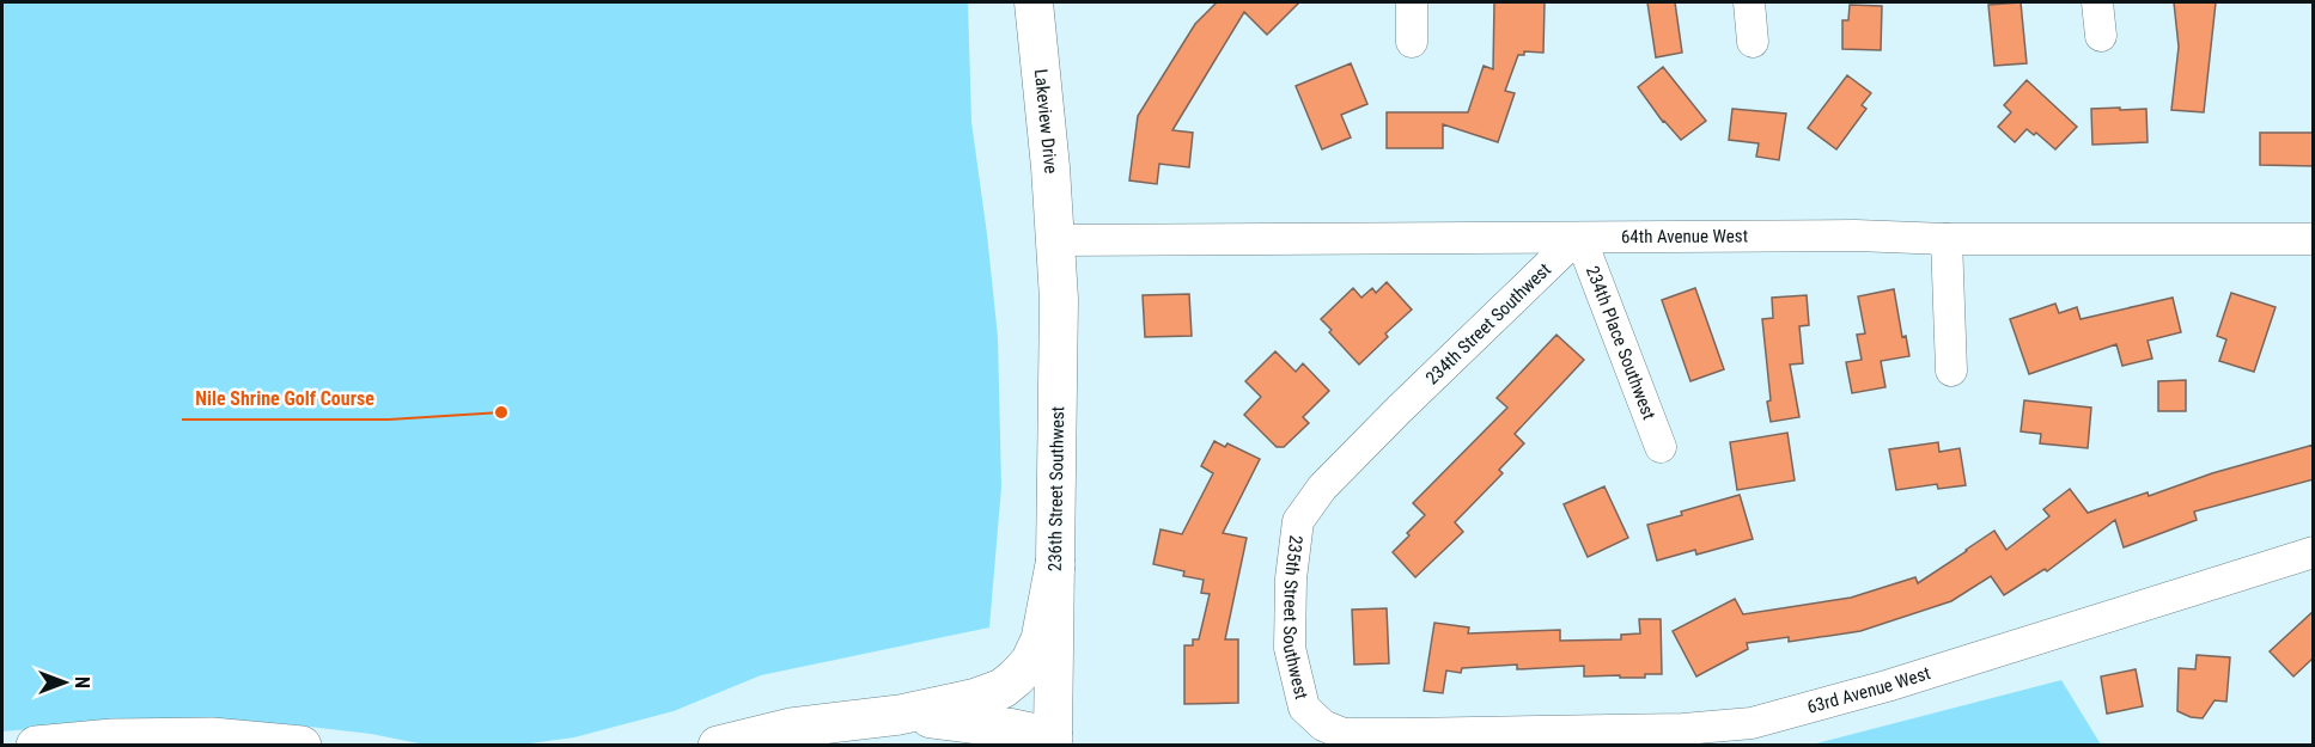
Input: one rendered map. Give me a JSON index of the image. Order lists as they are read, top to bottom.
{
  "streets": {
    "street": [
      "Lakeview Drive",
      "64th Avenue West",
      "234th Street Southwest",
      "234th Place Southwest",
      "236th Street Southwest",
      "235th Street Southwest",
      "63rd Avenue West"
    ]
  },
  "crossings": [
    ["Lakeview Drive", "64th Avenue West"],
    ["Lakeview Drive", "236th Street Southwest"],
    ["64th Avenue West", "234th Street Southwest"],
    ["64th Avenue West", "234th Place Southwest"],
    ["64th Avenue West", "236th Street Southwest"],
    ["234th Street Southwest", "234th Place Southwest"],
    ["234th Street Southwest", "235th Street Southwest"],
    ["235th Street Southwest", "63rd Avenue West"]
  ],
  "places": ["Nile Shrine Golf Course"],
  "north": "right"
}
